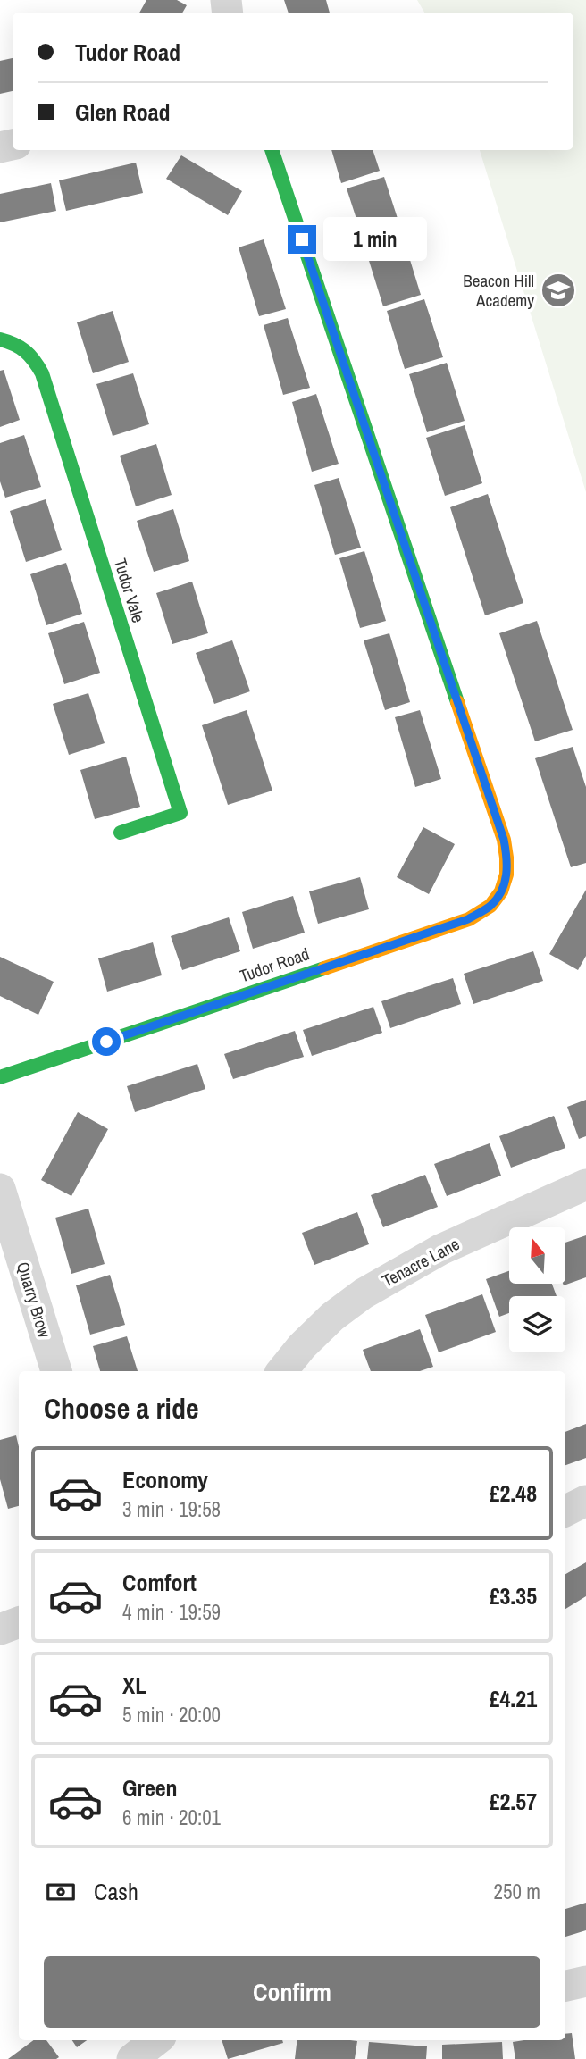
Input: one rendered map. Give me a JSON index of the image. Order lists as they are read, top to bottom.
{
  "streets": {
    "street": [
      "Tudor Vale",
      "Tudor Road",
      "Tenacre Lane",
      "Quarry Brow"
    ]
  },
  "places": {
    "school or university": ["Beacon Hill Academy"]
  },
  "north": "top",
  "page": {
    "banner": ["Tudor Road", "Glen Road"],
    "bubble": "1 min",
    "heading": "Choose a ride",
    "list": [
      {
        "name": "Economy",
        "note": "3 min · 19:58",
        "value": "£2.48"
      },
      {
        "name": "Comfort",
        "note": "4 min · 19:59",
        "value": "£3.35"
      },
      {
        "name": "XL",
        "note": "5 min · 20:00",
        "value": "£4.21"
      },
      {
        "name": "Green",
        "note": "6 min · 20:01",
        "value": "£2.57"
      }
    ],
    "pay": ["Cash", "250 m"],
    "buttons": "Confirm"
  }
}
